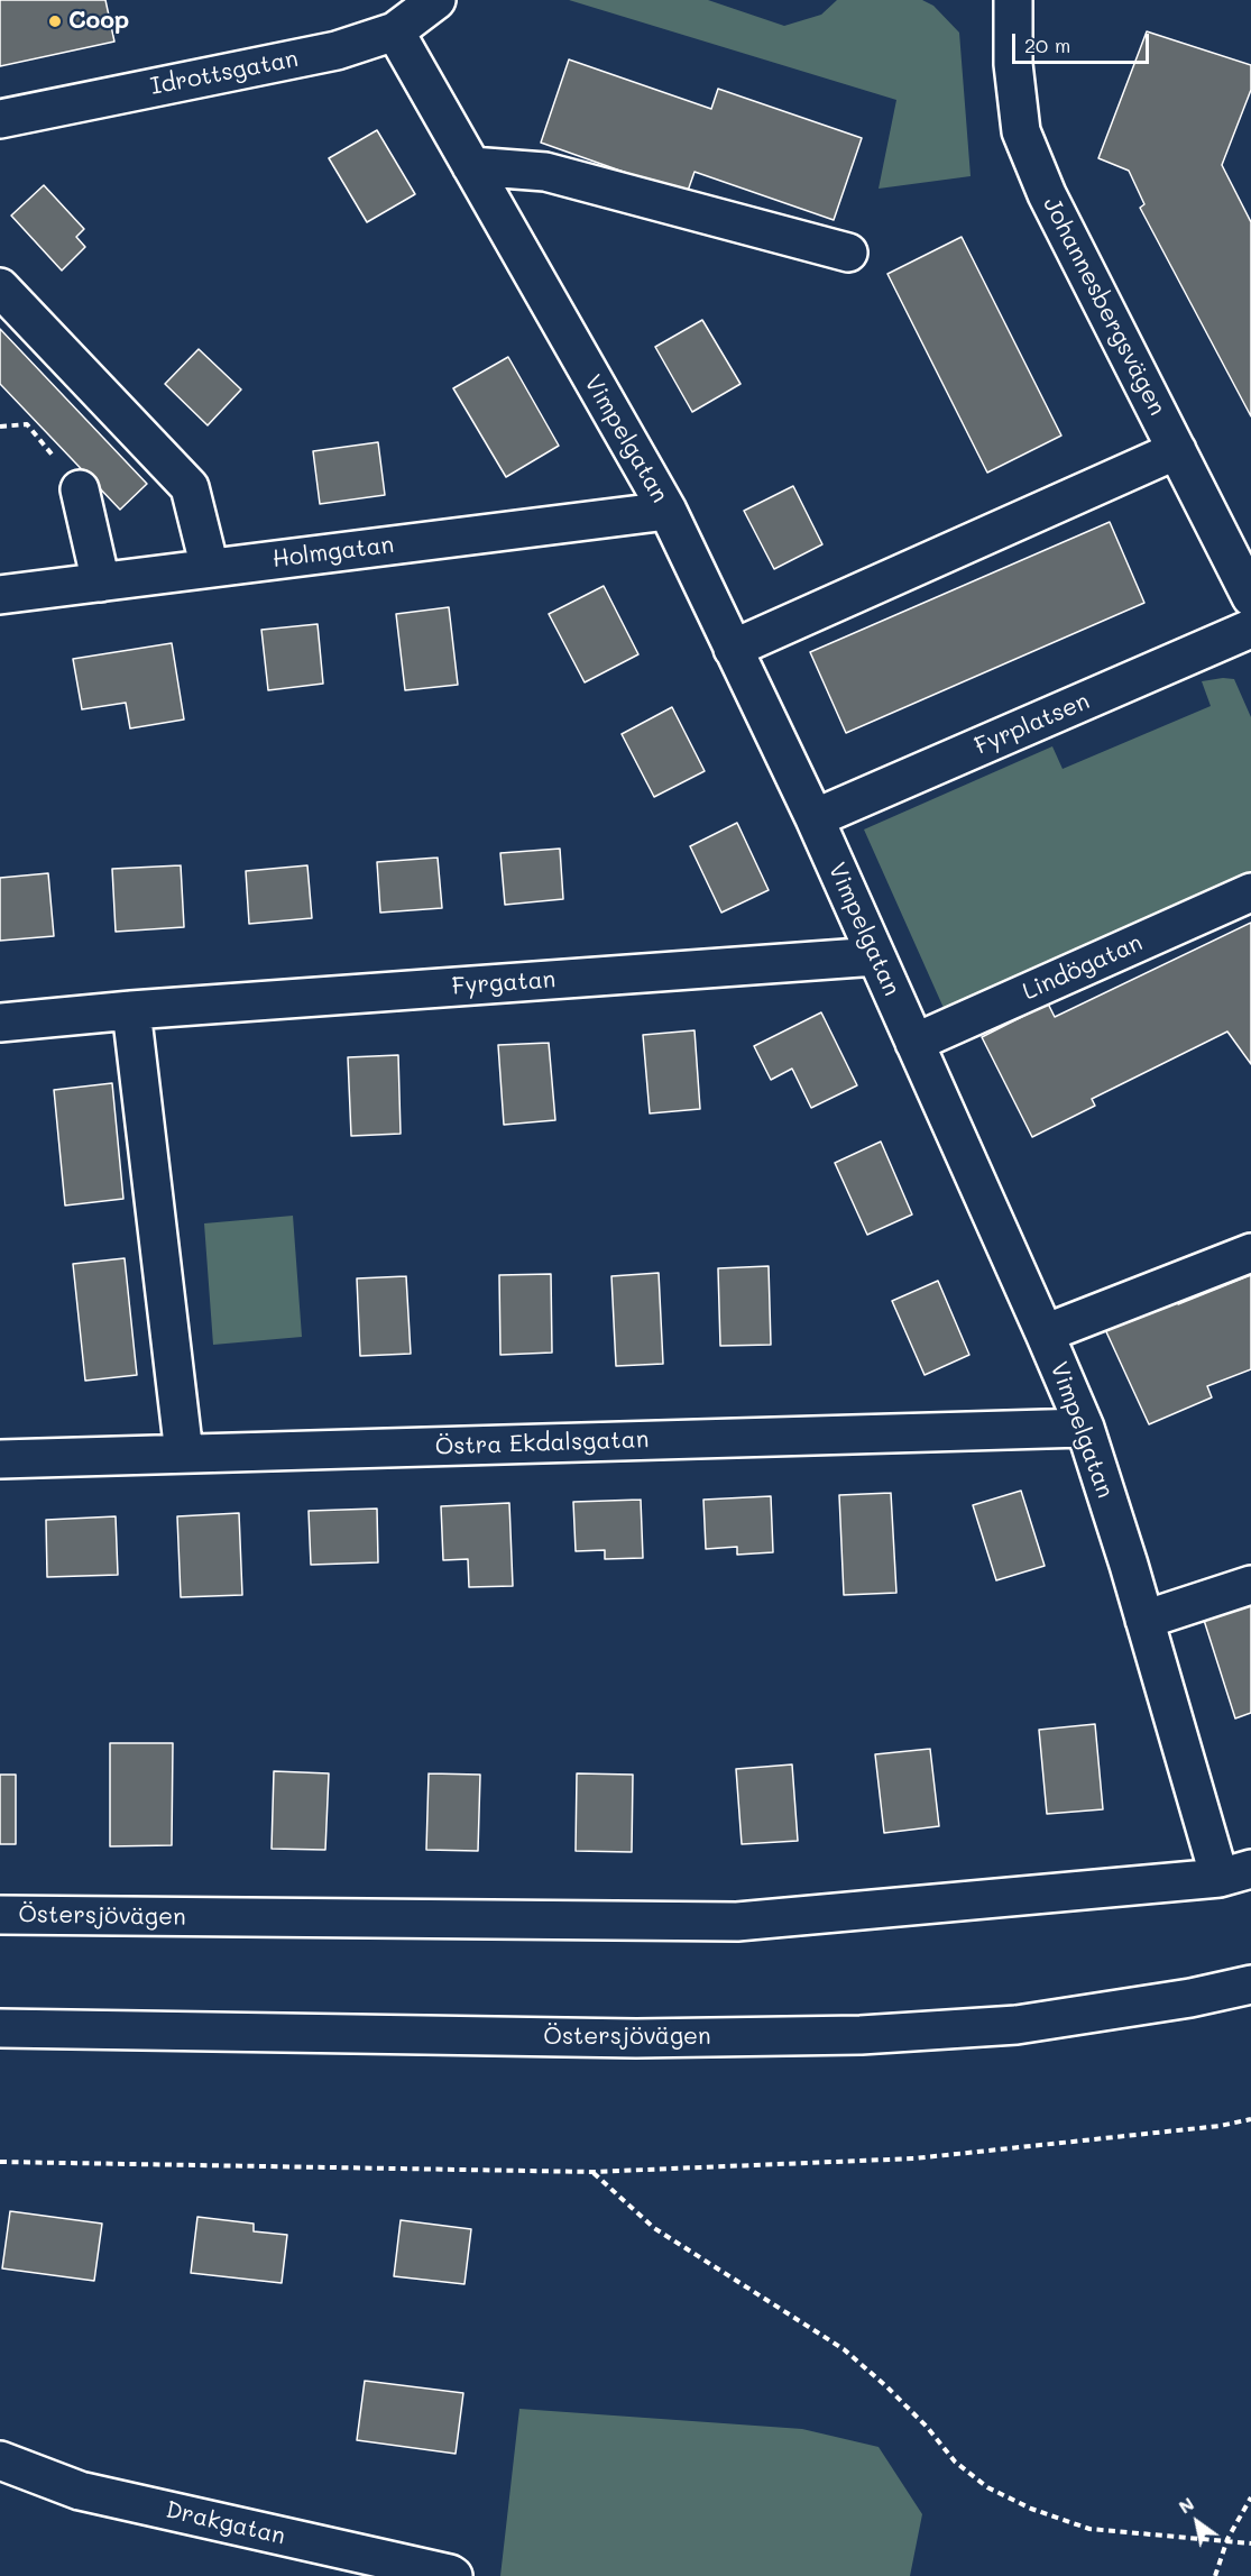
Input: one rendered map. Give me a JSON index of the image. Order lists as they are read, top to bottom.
{
  "streets": {
    "street": [
      "Idrottsgatan",
      "Johannesbergsvägen",
      "Vimpelgatan",
      "Holmgatan",
      "Fyrplatsen",
      "Lindögatan",
      "Fyrgatan",
      "Östra Ekdalsgatan",
      "Östersjövägen",
      "Drakgatan"
    ]
  },
  "crossings": [
    ["Idrottsgatan", "Vimpelgatan"],
    ["Vimpelgatan", "Holmgatan"],
    ["Vimpelgatan", "Fyrplatsen"],
    ["Vimpelgatan", "Lindögatan"],
    ["Vimpelgatan", "Fyrgatan"],
    ["Vimpelgatan", "Östra Ekdalsgatan"],
    ["Vimpelgatan", "Östersjövägen"]
  ],
  "places": ["Coop"],
  "scale_bar": "20 m",
  "north": "top left"
}
